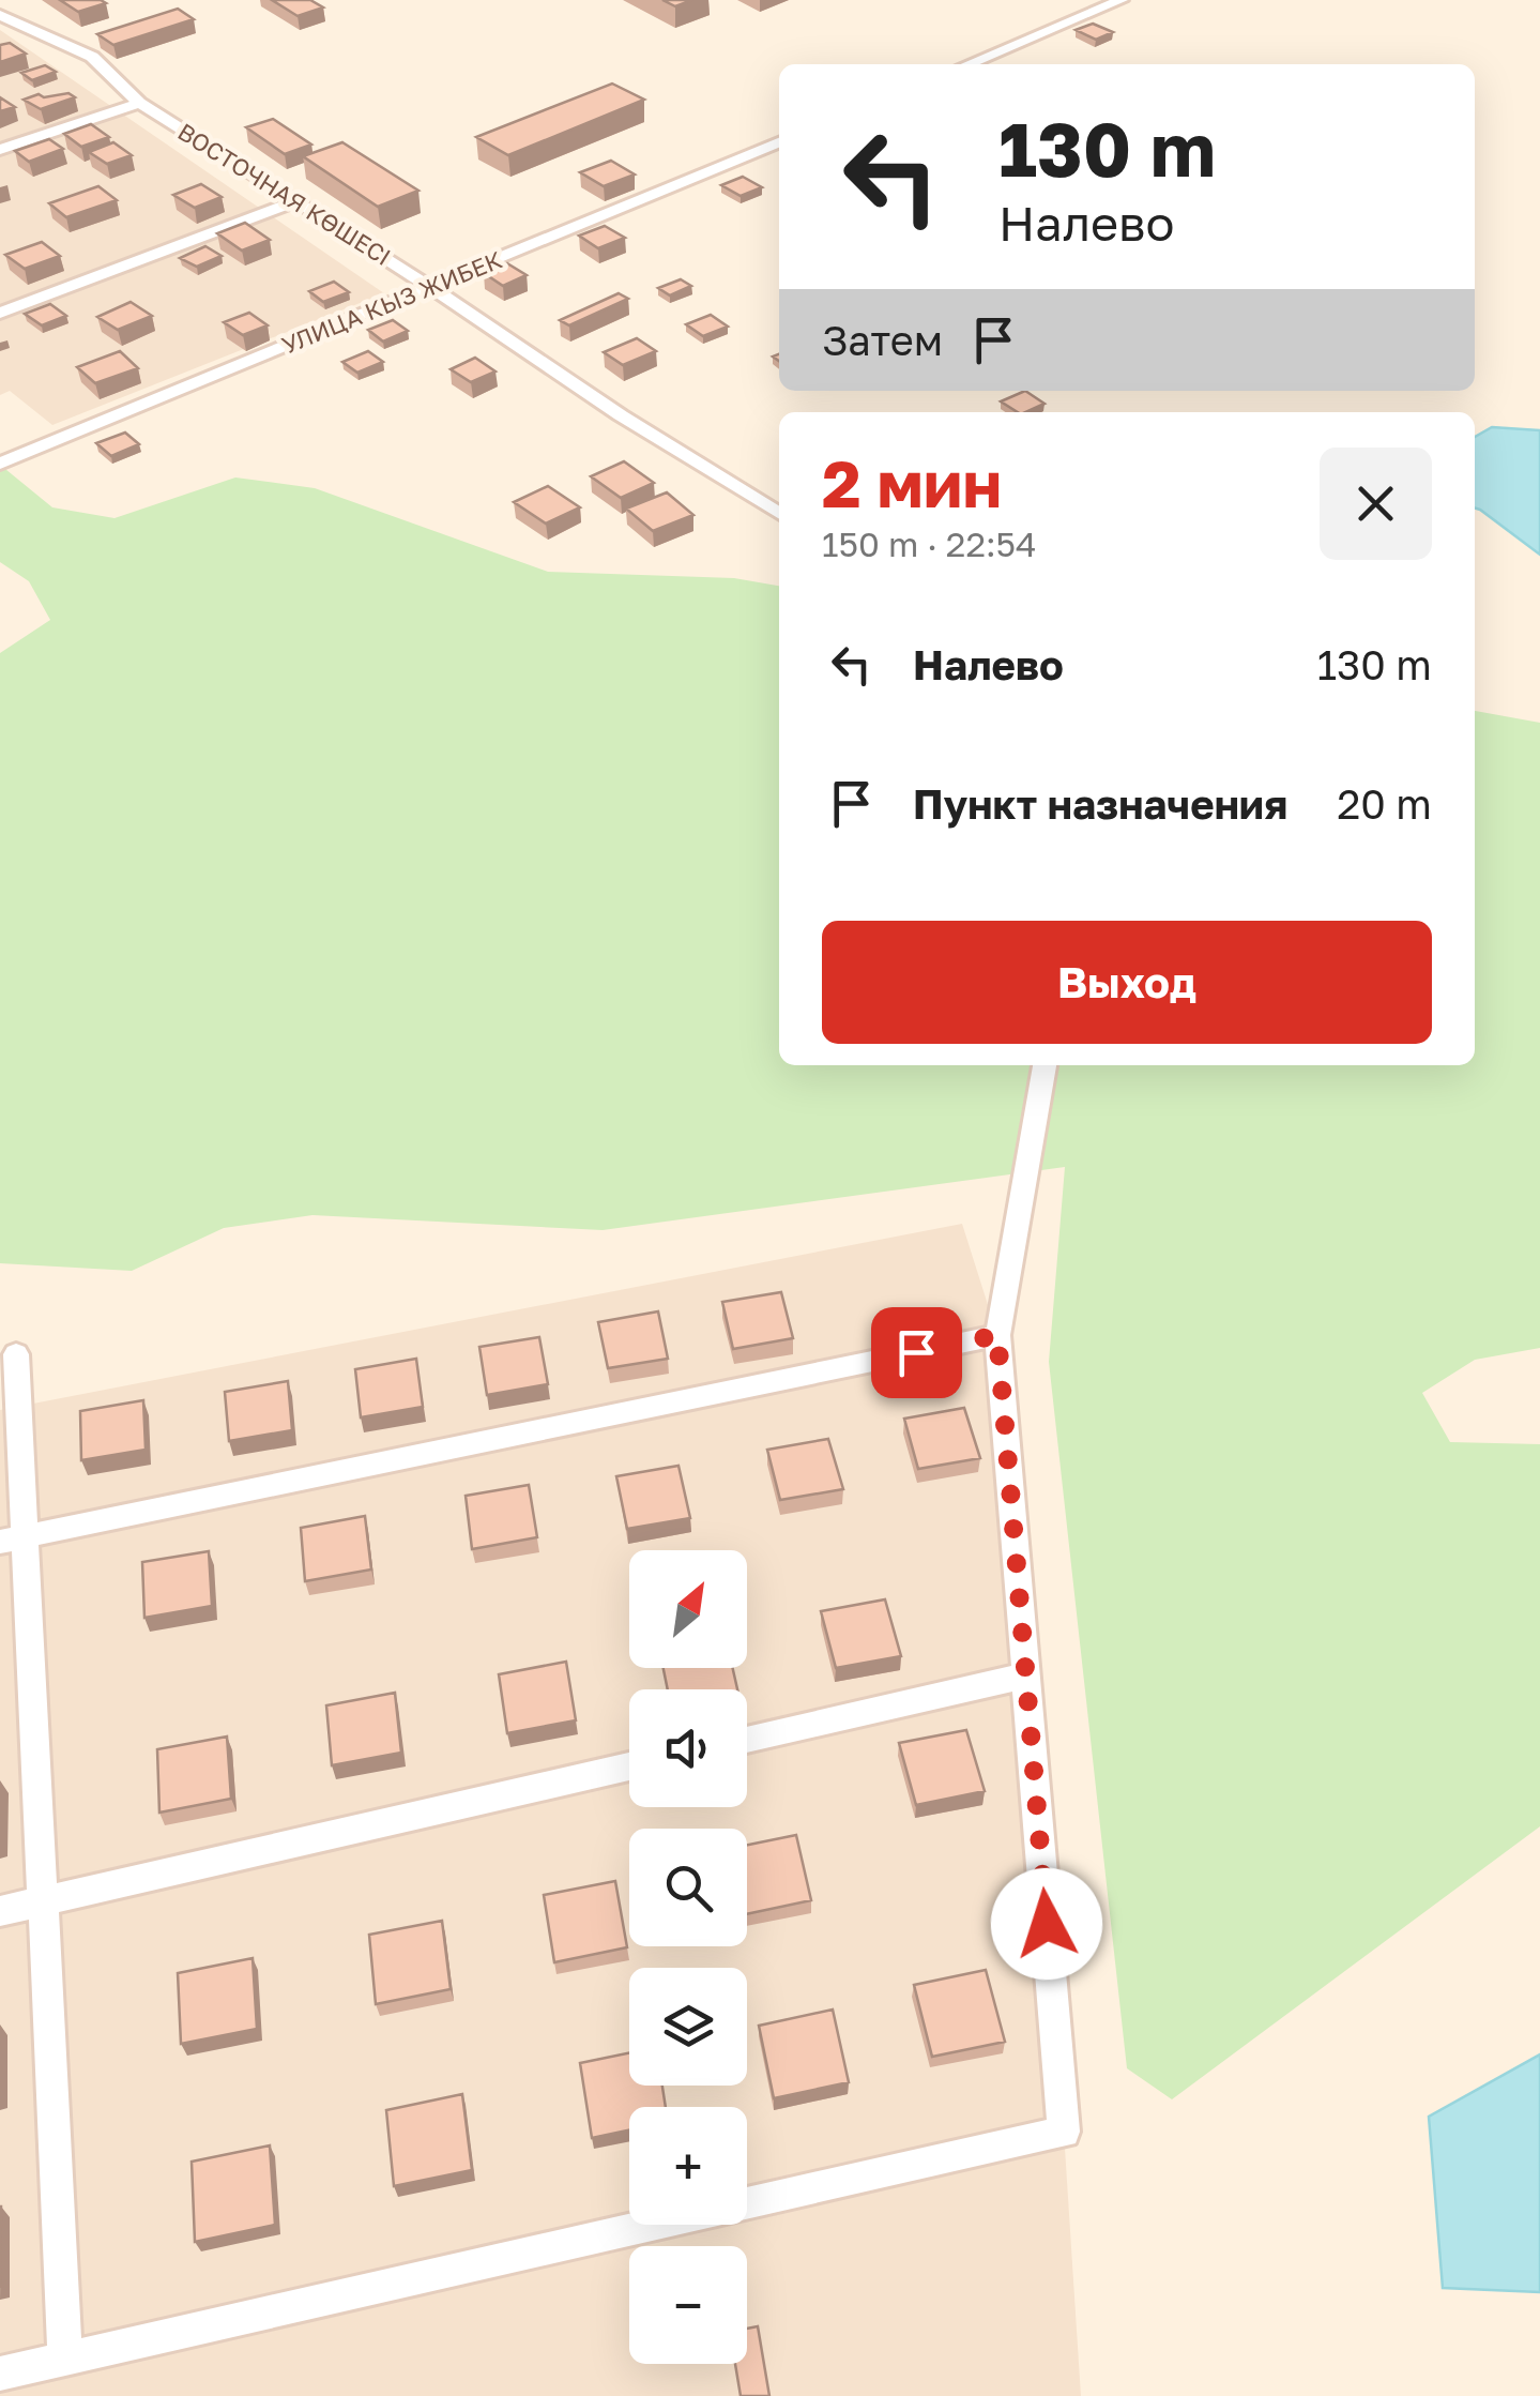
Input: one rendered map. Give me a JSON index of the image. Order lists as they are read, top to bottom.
{
  "streets": {
    "street": ["ВОСТОЧНАЯ КӨШЕСІ", "УЛИЦА КЫЗ ЖИБЕК"]
  },
  "crossings": [
    ["ВОСТОЧНАЯ КӨШЕСІ", "УЛИЦА КЫЗ ЖИБЕК"]
  ],
  "north": "top right",
  "page": {
    "turn": ["130 m", "Налево"],
    "then": "Затем",
    "heading": ["2 мин", "150 m · 22:54"],
    "list": [
      {
        "name": "Налево",
        "value": "130 m"
      },
      {
        "name": "Пункт назначения",
        "value": "20 m"
      }
    ],
    "buttons": "Выход",
    "map_buttons": ["+", "−"]
  }
}
